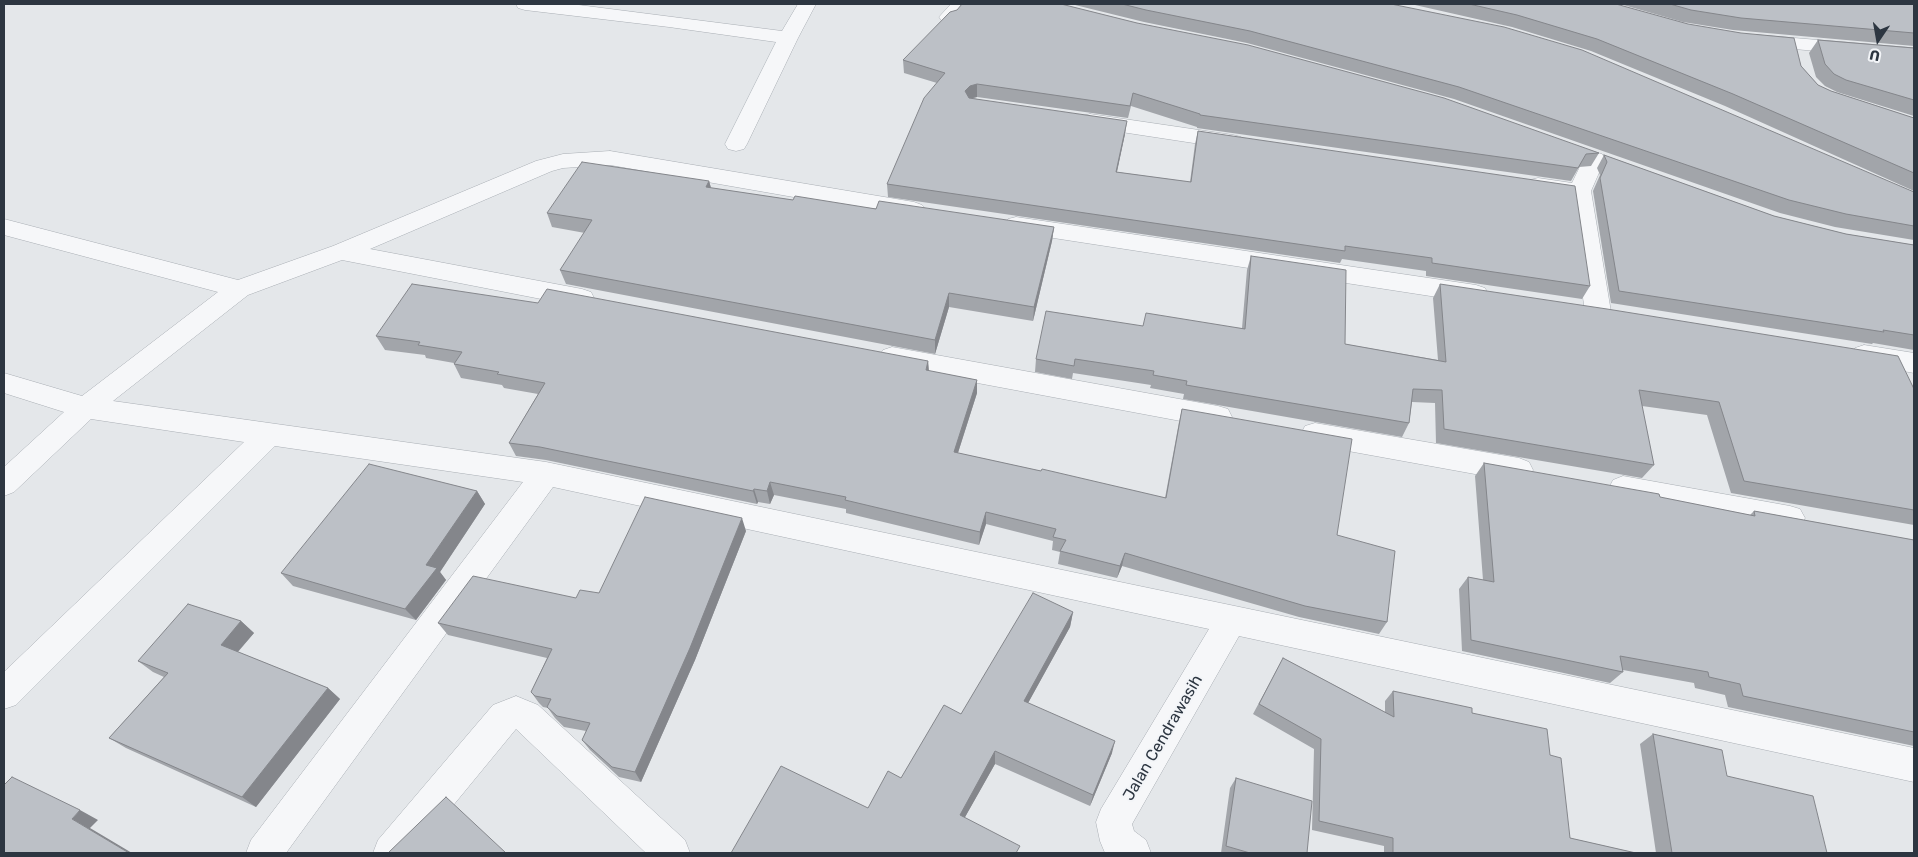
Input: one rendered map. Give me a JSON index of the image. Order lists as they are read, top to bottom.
{
  "streets": {
    "street": ["Jalan Cendrawasih"]
  },
  "north": "bottom"
}
